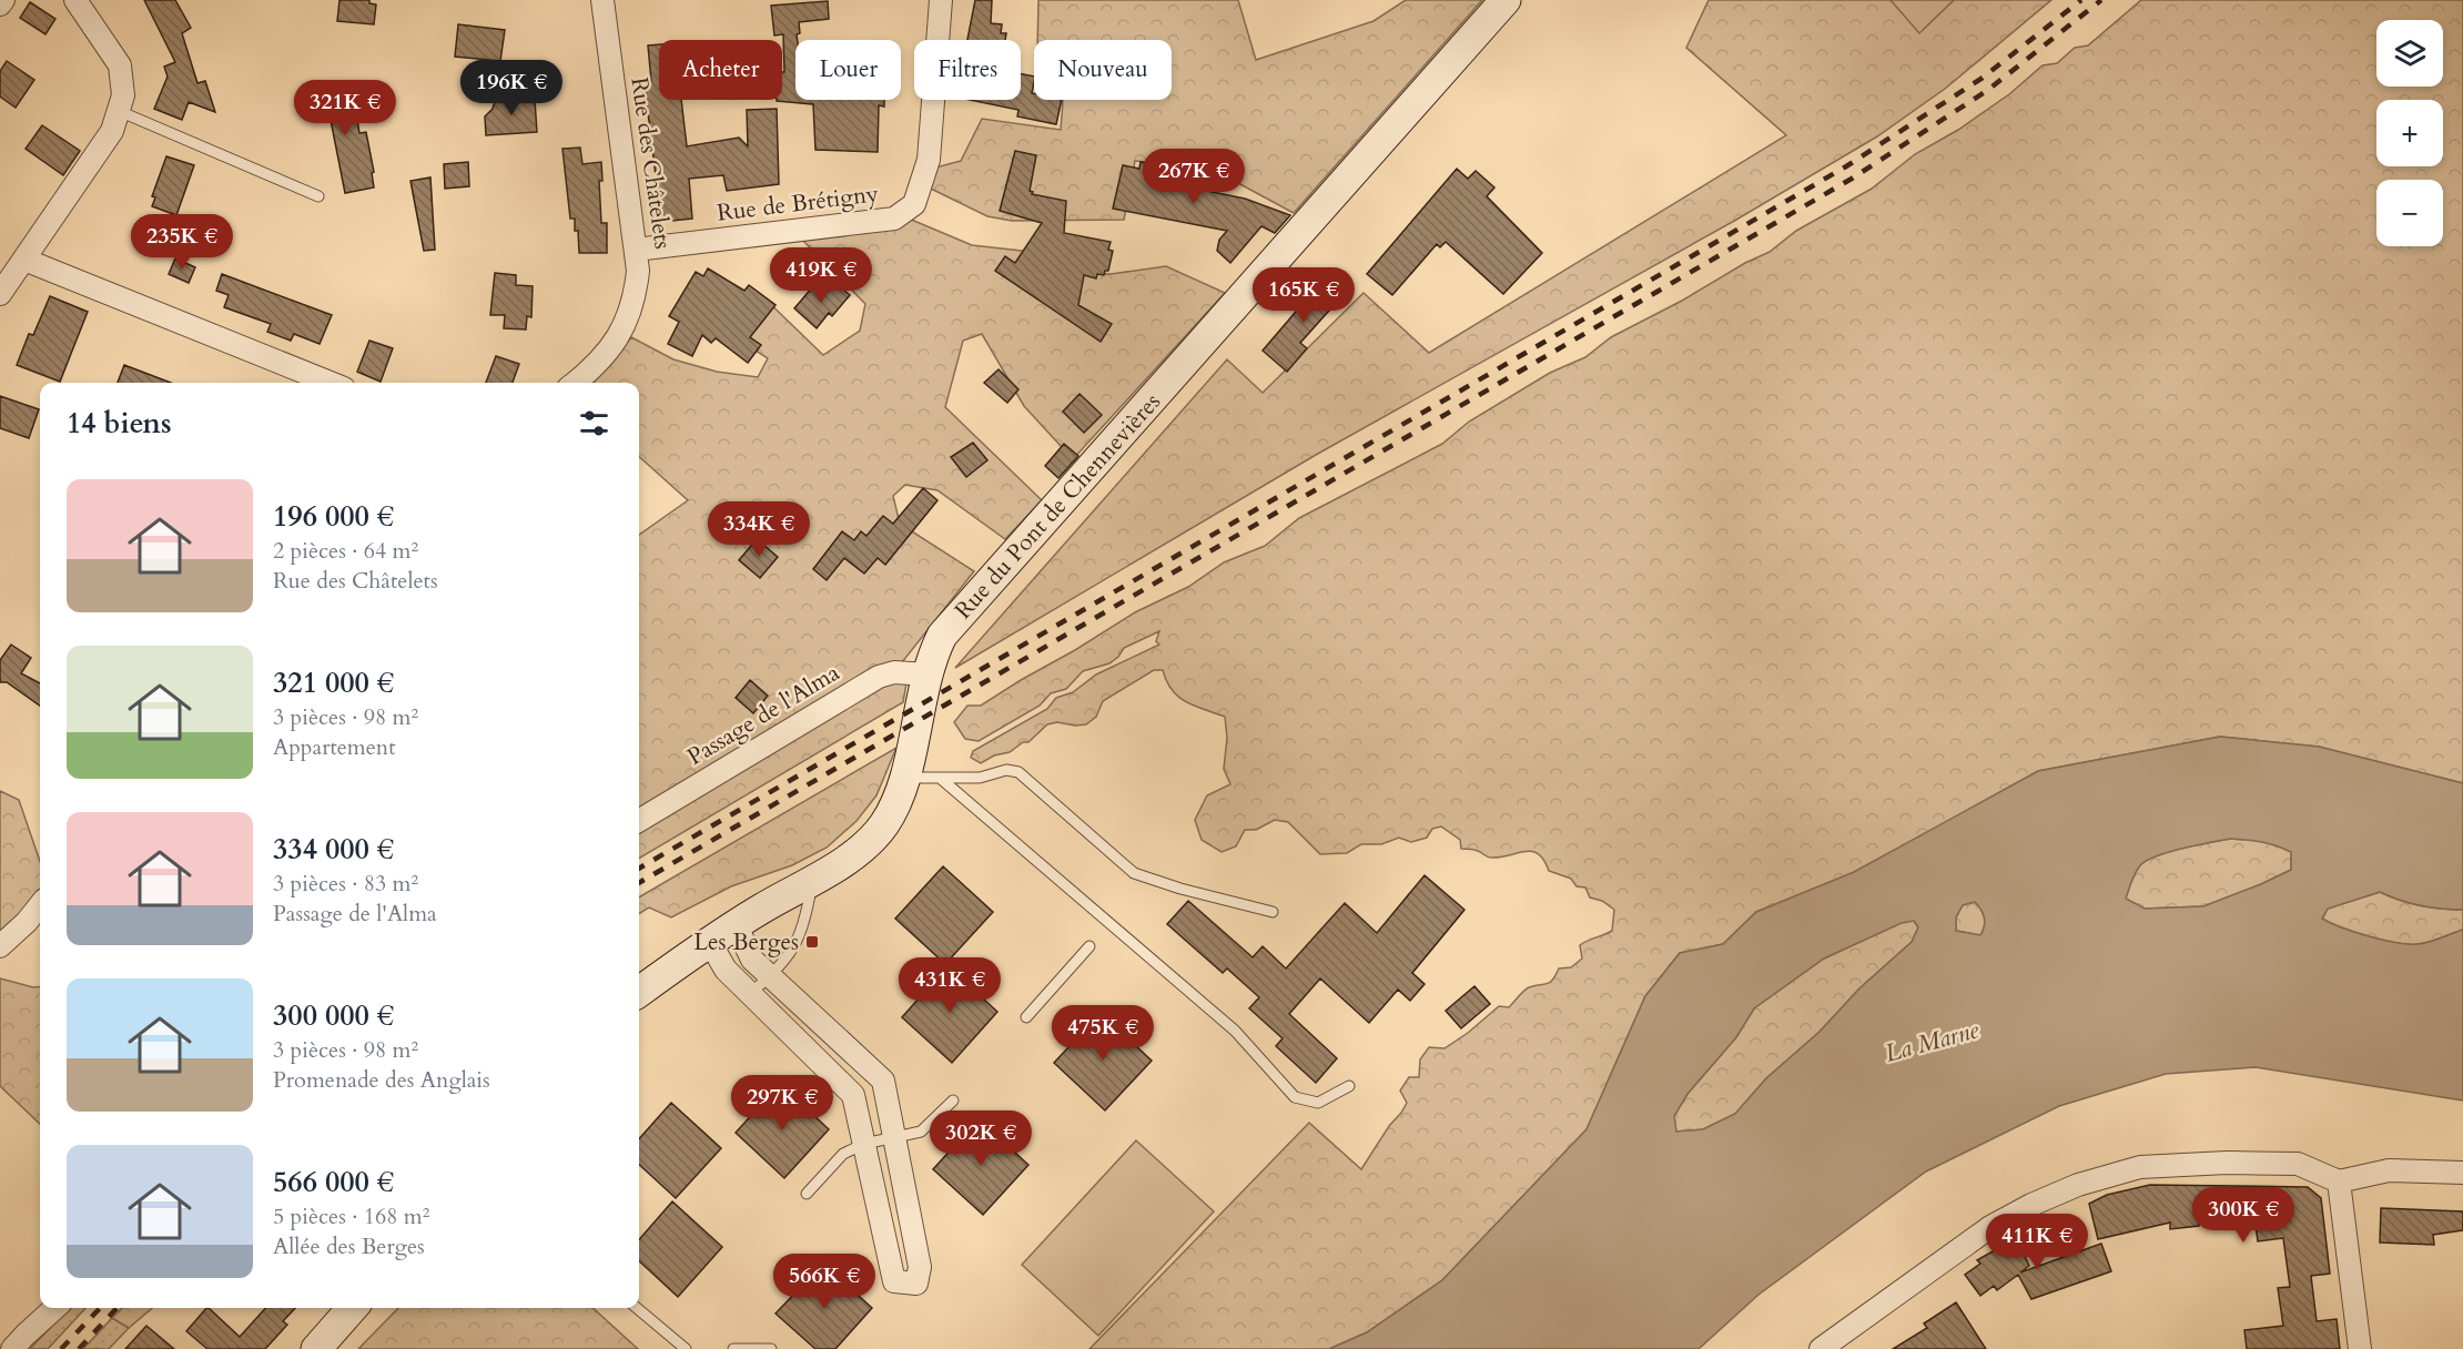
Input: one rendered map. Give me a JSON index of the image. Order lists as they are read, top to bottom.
{
  "streets": {
    "main road": ["Rue du Pont de Chennevières"],
    "street": ["Rue des Châtelets", "Rue de Brétigny", "Passage de l'Alma"]
  },
  "crossings": [
    ["Rue des Châtelets", "Rue de Brétigny"],
    ["Rue du Pont de Chennevières", "Passage de l'Alma"]
  ],
  "water": ["La Marne"],
  "places": {
    "transit": ["Les Berges"]
  },
  "page": {
    "map_buttons": ["+", "−"],
    "chip": [
      "Acheter",
      "Louer",
      "Filtres",
      "Nouveau"
    ],
    "price": [
      "196K €",
      "321K €",
      "267K €",
      "235K €",
      "419K €",
      "165K €",
      "334K €",
      "431K €",
      "475K €",
      "297K €",
      "302K €",
      "300K €",
      "411K €",
      "566K €"
    ],
    "heading": "14 biens",
    "list": [
      {
        "name": "196 000 €",
        "note": "2 pièces · 64 m² · Rue des Châtelets"
      },
      {
        "name": "321 000 €",
        "note": "3 pièces · 98 m² · Appartement"
      },
      {
        "name": "334 000 €",
        "note": "3 pièces · 83 m² · Passage de l'Alma"
      },
      {
        "name": "300 000 €",
        "note": "3 pièces · 98 m² · Promenade des Anglais"
      },
      {
        "name": "566 000 €",
        "note": "5 pièces · 168 m² · Allée des Berges"
      }
    ]
  }
}
